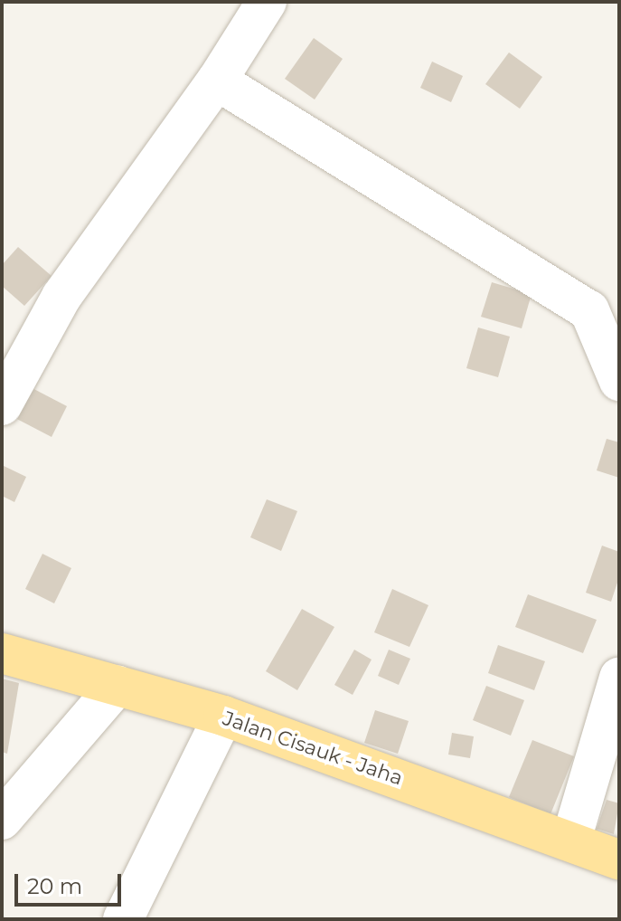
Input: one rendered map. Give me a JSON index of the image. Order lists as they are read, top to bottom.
{
  "streets": {
    "main road": ["Jalan Cisauk - Jaha"]
  },
  "scale_bar": "20 m"
}
